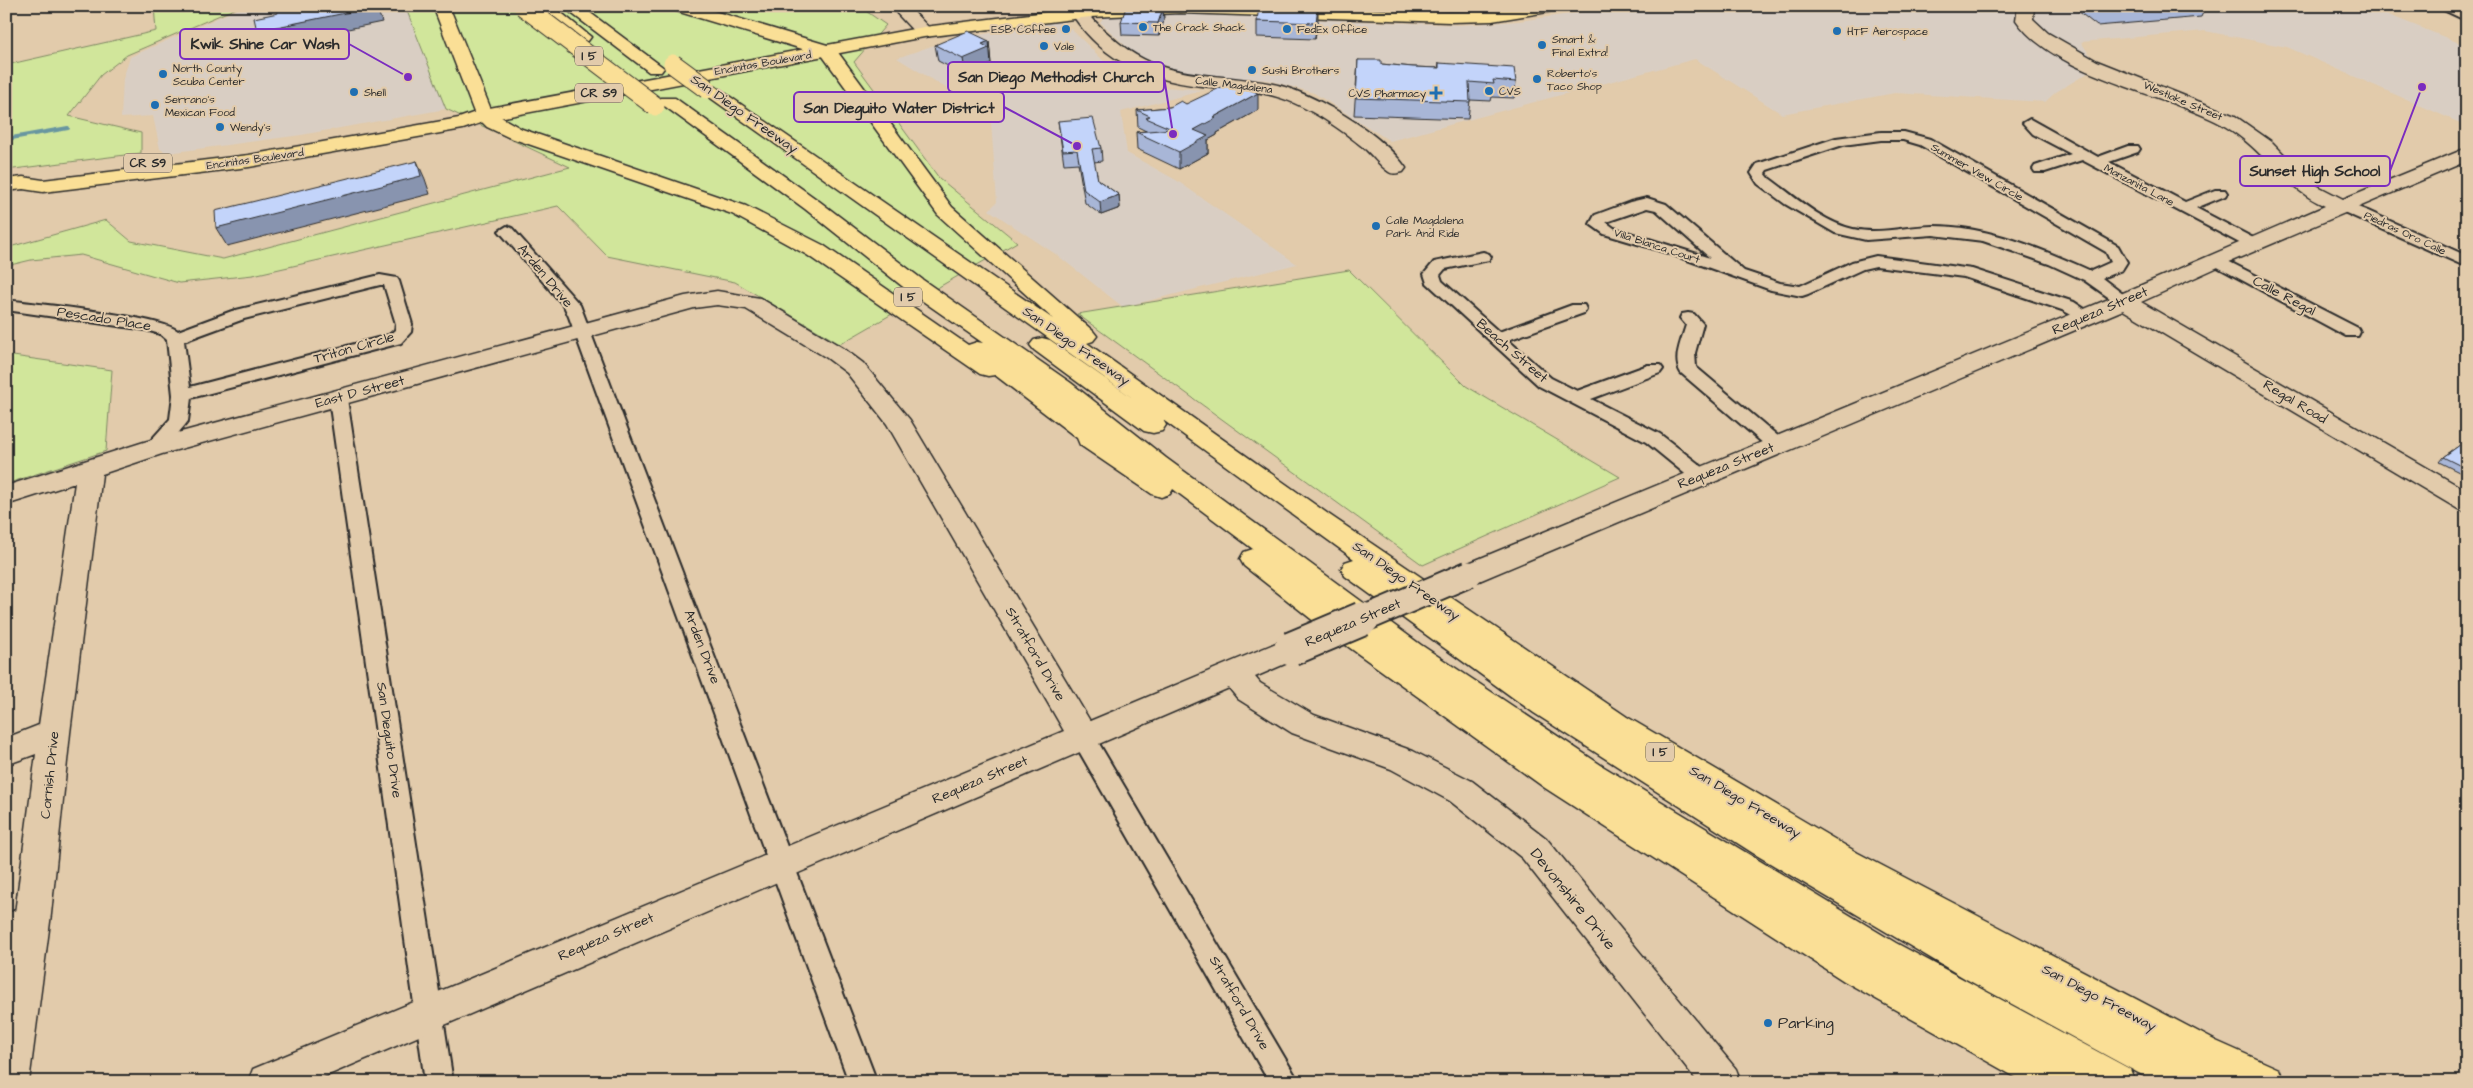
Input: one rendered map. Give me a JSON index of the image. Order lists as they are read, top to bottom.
{
  "streets": {
    "main road": [
      "I 5",
      "Encinitas Boulevard",
      "CR S9",
      "San Diego Freeway"
    ],
    "street": [
      "Calle Magdalena",
      "Westlake Street",
      "Summer View Circle",
      "Manzanita Lane",
      "Piedras Oro Calle",
      "Villa Blanca Court",
      "Arden Drive",
      "Calle Regal",
      "Requeza Street",
      "Pescado Place",
      "Triton Circle",
      "Beach Street",
      "East D Street",
      "Regal Road",
      "Stratford Drive",
      "San Dieguito Drive",
      "Cornish Drive",
      "Devonshire Drive"
    ]
  },
  "crossings": [
    ["Encinitas Boulevard", "Calle Magdalena"],
    ["Westlake Street", "Piedras Oro Calle"],
    ["Westlake Street", "Requeza Street"],
    ["Summer View Circle", "Requeza Street"],
    ["Summer View Circle", "Regal Road"],
    ["Manzanita Lane", "Requeza Street"],
    ["Piedras Oro Calle", "Requeza Street"],
    ["Villa Blanca Court", "Requeza Street"],
    ["Arden Drive", "Requeza Street"],
    ["Arden Drive", "East D Street"],
    ["Calle Regal", "Requeza Street"],
    ["Requeza Street", "Beach Street"],
    ["Requeza Street", "Regal Road"],
    ["Requeza Street", "Stratford Drive"],
    ["Requeza Street", "San Dieguito Drive"],
    ["Requeza Street", "Devonshire Drive"],
    ["Pescado Place", "Triton Circle"],
    ["East D Street", "Stratford Drive"],
    ["East D Street", "San Dieguito Drive"],
    ["East D Street", "Cornish Drive"]
  ],
  "places": {
    "other": [
      "The Crack Shack",
      "ESB Coffee",
      "FedEx Office",
      "HTF Aerospace",
      "Smart & Final Extra!",
      "Vale",
      "Sushi Brothers",
      "North County Scuba Center",
      "Kwik Shine Car Wash",
      "Roberto's Taco Shop",
      "Sunset High School",
      "CVS",
      "Shell",
      "Serrano's Mexican Food",
      "Wendy's",
      "San Diego Methodist Church",
      "San Dieguito Water District",
      "Calle Magdalena Park And Ride",
      "Parking"
    ],
    "health": ["CVS Pharmacy"]
  }
}
